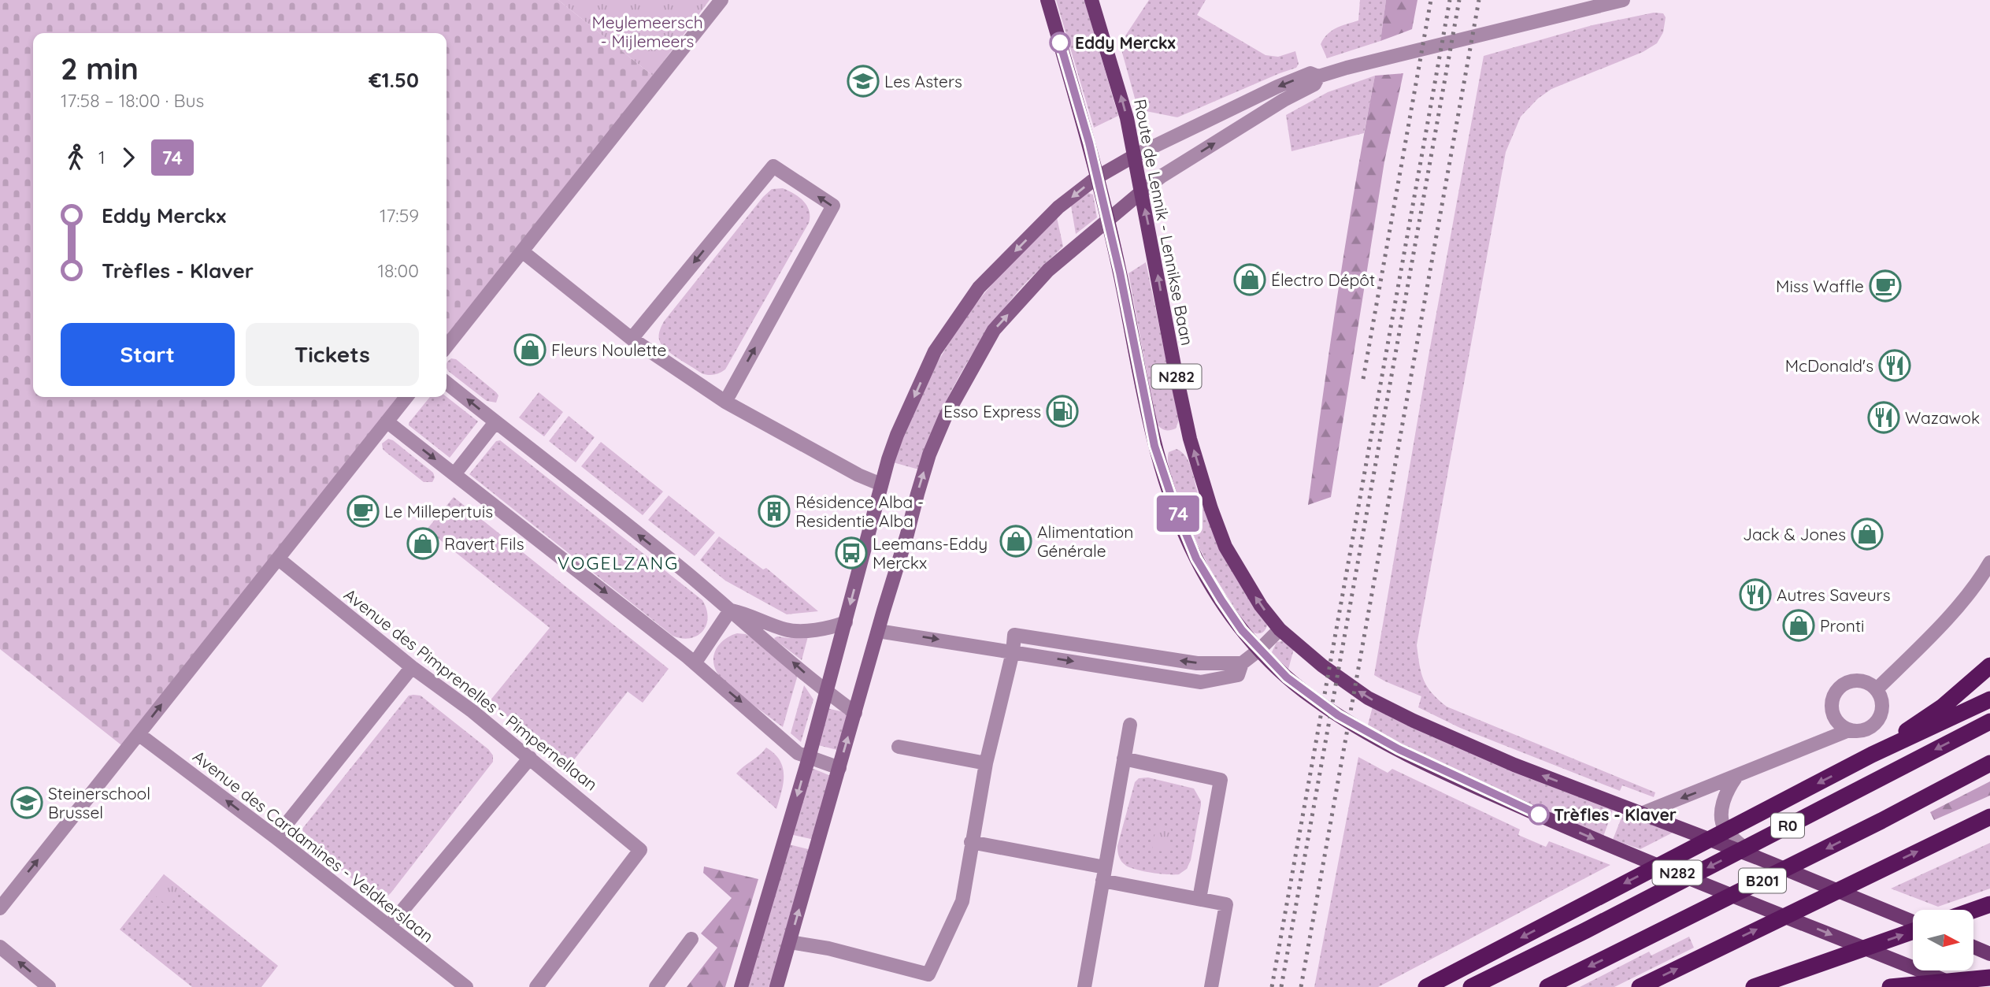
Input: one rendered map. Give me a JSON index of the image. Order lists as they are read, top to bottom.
{
  "streets": {
    "highway": ["R0", "B201"],
    "main road": ["Route de Lennik - Lennikse Baan", "N282"],
    "street": ["Avenue des Pimprenelles - Pimpernellaan", "Avenue des Cardamines - Veldkerslaan"]
  },
  "one_way": ["Avenue des Cardamines - Veldkerslaan"],
  "districts": ["VOGELZANG"],
  "parks": ["Meylemeersch - Mijlemeers"],
  "places": {
    "other": ["Eddy Merckx", "Trèfles - Klaver"],
    "school or university": ["Les Asters", "Steinerschool Brussel"],
    "shop": [
      "Électro Dépôt",
      "Fleurs Noulette",
      "Jack & Jones",
      "Alimentation Générale",
      "Ravert Fils",
      "Pronti"
    ],
    "cafe": ["Miss Waffle", "Le Millepertuis"],
    "restaurant": ["McDonald's", "Wazawok", "Autres Saveurs"],
    "fuel station": ["Esso Express"],
    "building": ["Résidence Alba - Residentie Alba"],
    "bus stop": ["Leemans-Eddy Merckx"]
  },
  "lines": ["bus line 74"],
  "north": "right",
  "page": {
    "on_map": "74",
    "heading": ["2 min", "17:58 – 18:00 · Bus", "€1.50"],
    "legs": ["1", "74"],
    "list": [
      {
        "name": "Eddy Merckx",
        "value": "17:59"
      },
      {
        "name": "Trèfles - Klaver",
        "value": "18:00"
      }
    ],
    "buttons": ["Start", "Tickets"]
  }
}
